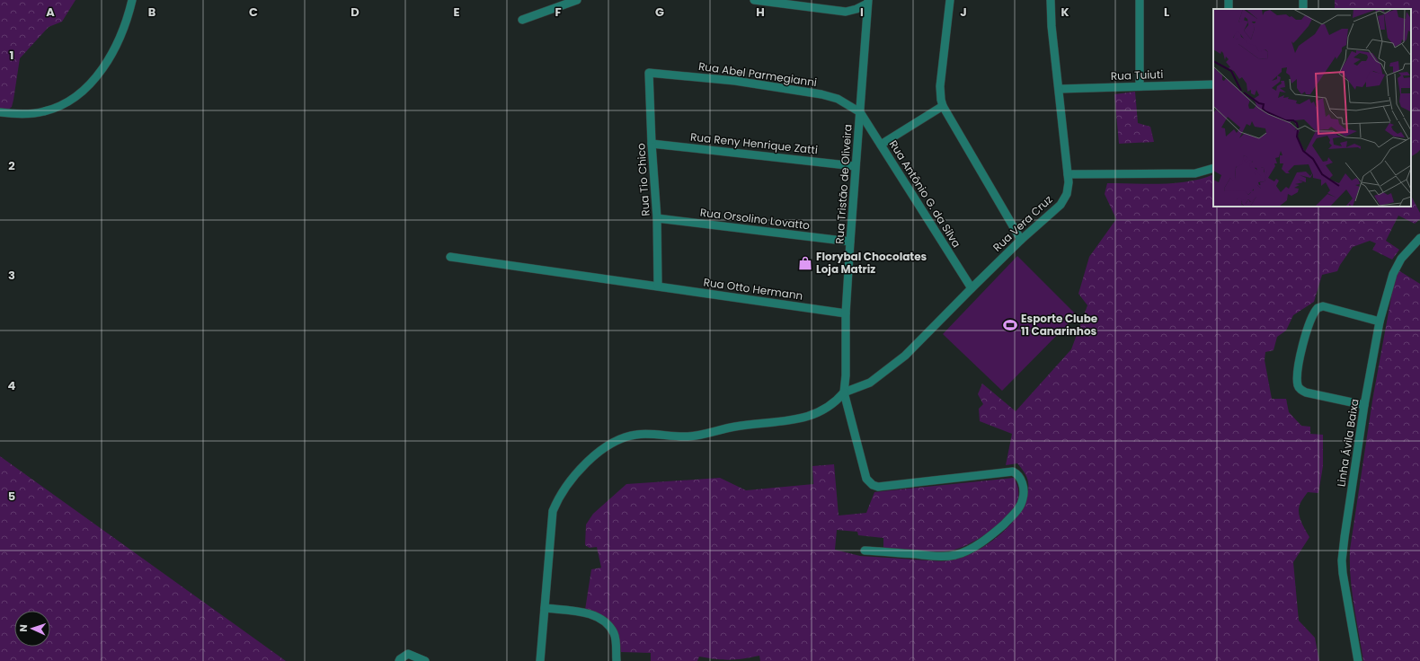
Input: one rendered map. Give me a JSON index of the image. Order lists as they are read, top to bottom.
{
  "streets": {
    "street": [
      "Rua Abel Parmegianni",
      "Rua Tuiuti",
      "Rua Reny Henrique Zatti",
      "Rua Tio Chico",
      "Rua Tristão de Oliveira",
      "Rua Antônio G. da Silva",
      "Rua Orsolino Lovatto",
      "Rua Vera Cruz",
      "Rua Otto Hermann",
      "Linha Ávila Baixa"
    ]
  },
  "crossings": [
    ["Rua Abel Parmegianni", "Rua Tio Chico"],
    ["Rua Abel Parmegianni", "Rua Tristão de Oliveira"],
    ["Rua Abel Parmegianni", "Rua Antônio G. da Silva"],
    ["Rua Tuiuti", "Rua Vera Cruz"],
    ["Rua Reny Henrique Zatti", "Rua Tio Chico"],
    ["Rua Reny Henrique Zatti", "Rua Tristão de Oliveira"],
    ["Rua Tio Chico", "Rua Orsolino Lovatto"],
    ["Rua Tio Chico", "Rua Otto Hermann"],
    ["Rua Tristão de Oliveira", "Rua Antônio G. da Silva"],
    ["Rua Tristão de Oliveira", "Rua Orsolino Lovatto"],
    ["Rua Tristão de Oliveira", "Rua Vera Cruz"],
    ["Rua Tristão de Oliveira", "Rua Otto Hermann"],
    ["Rua Antônio G. da Silva", "Rua Vera Cruz"]
  ],
  "places": {
    "shop": ["Florybal Chocolates Loja Matriz"],
    "sports": ["Esporte Clube 11 Canarinhos"]
  },
  "north": "left",
  "grid": {
    "columns": [
      "A",
      "B",
      "C",
      "D",
      "E",
      "F",
      "G",
      "H",
      "I",
      "J",
      "K",
      "L"
    ],
    "rows": [
      "1",
      "2",
      "3",
      "4",
      "5"
    ]
  }
}
